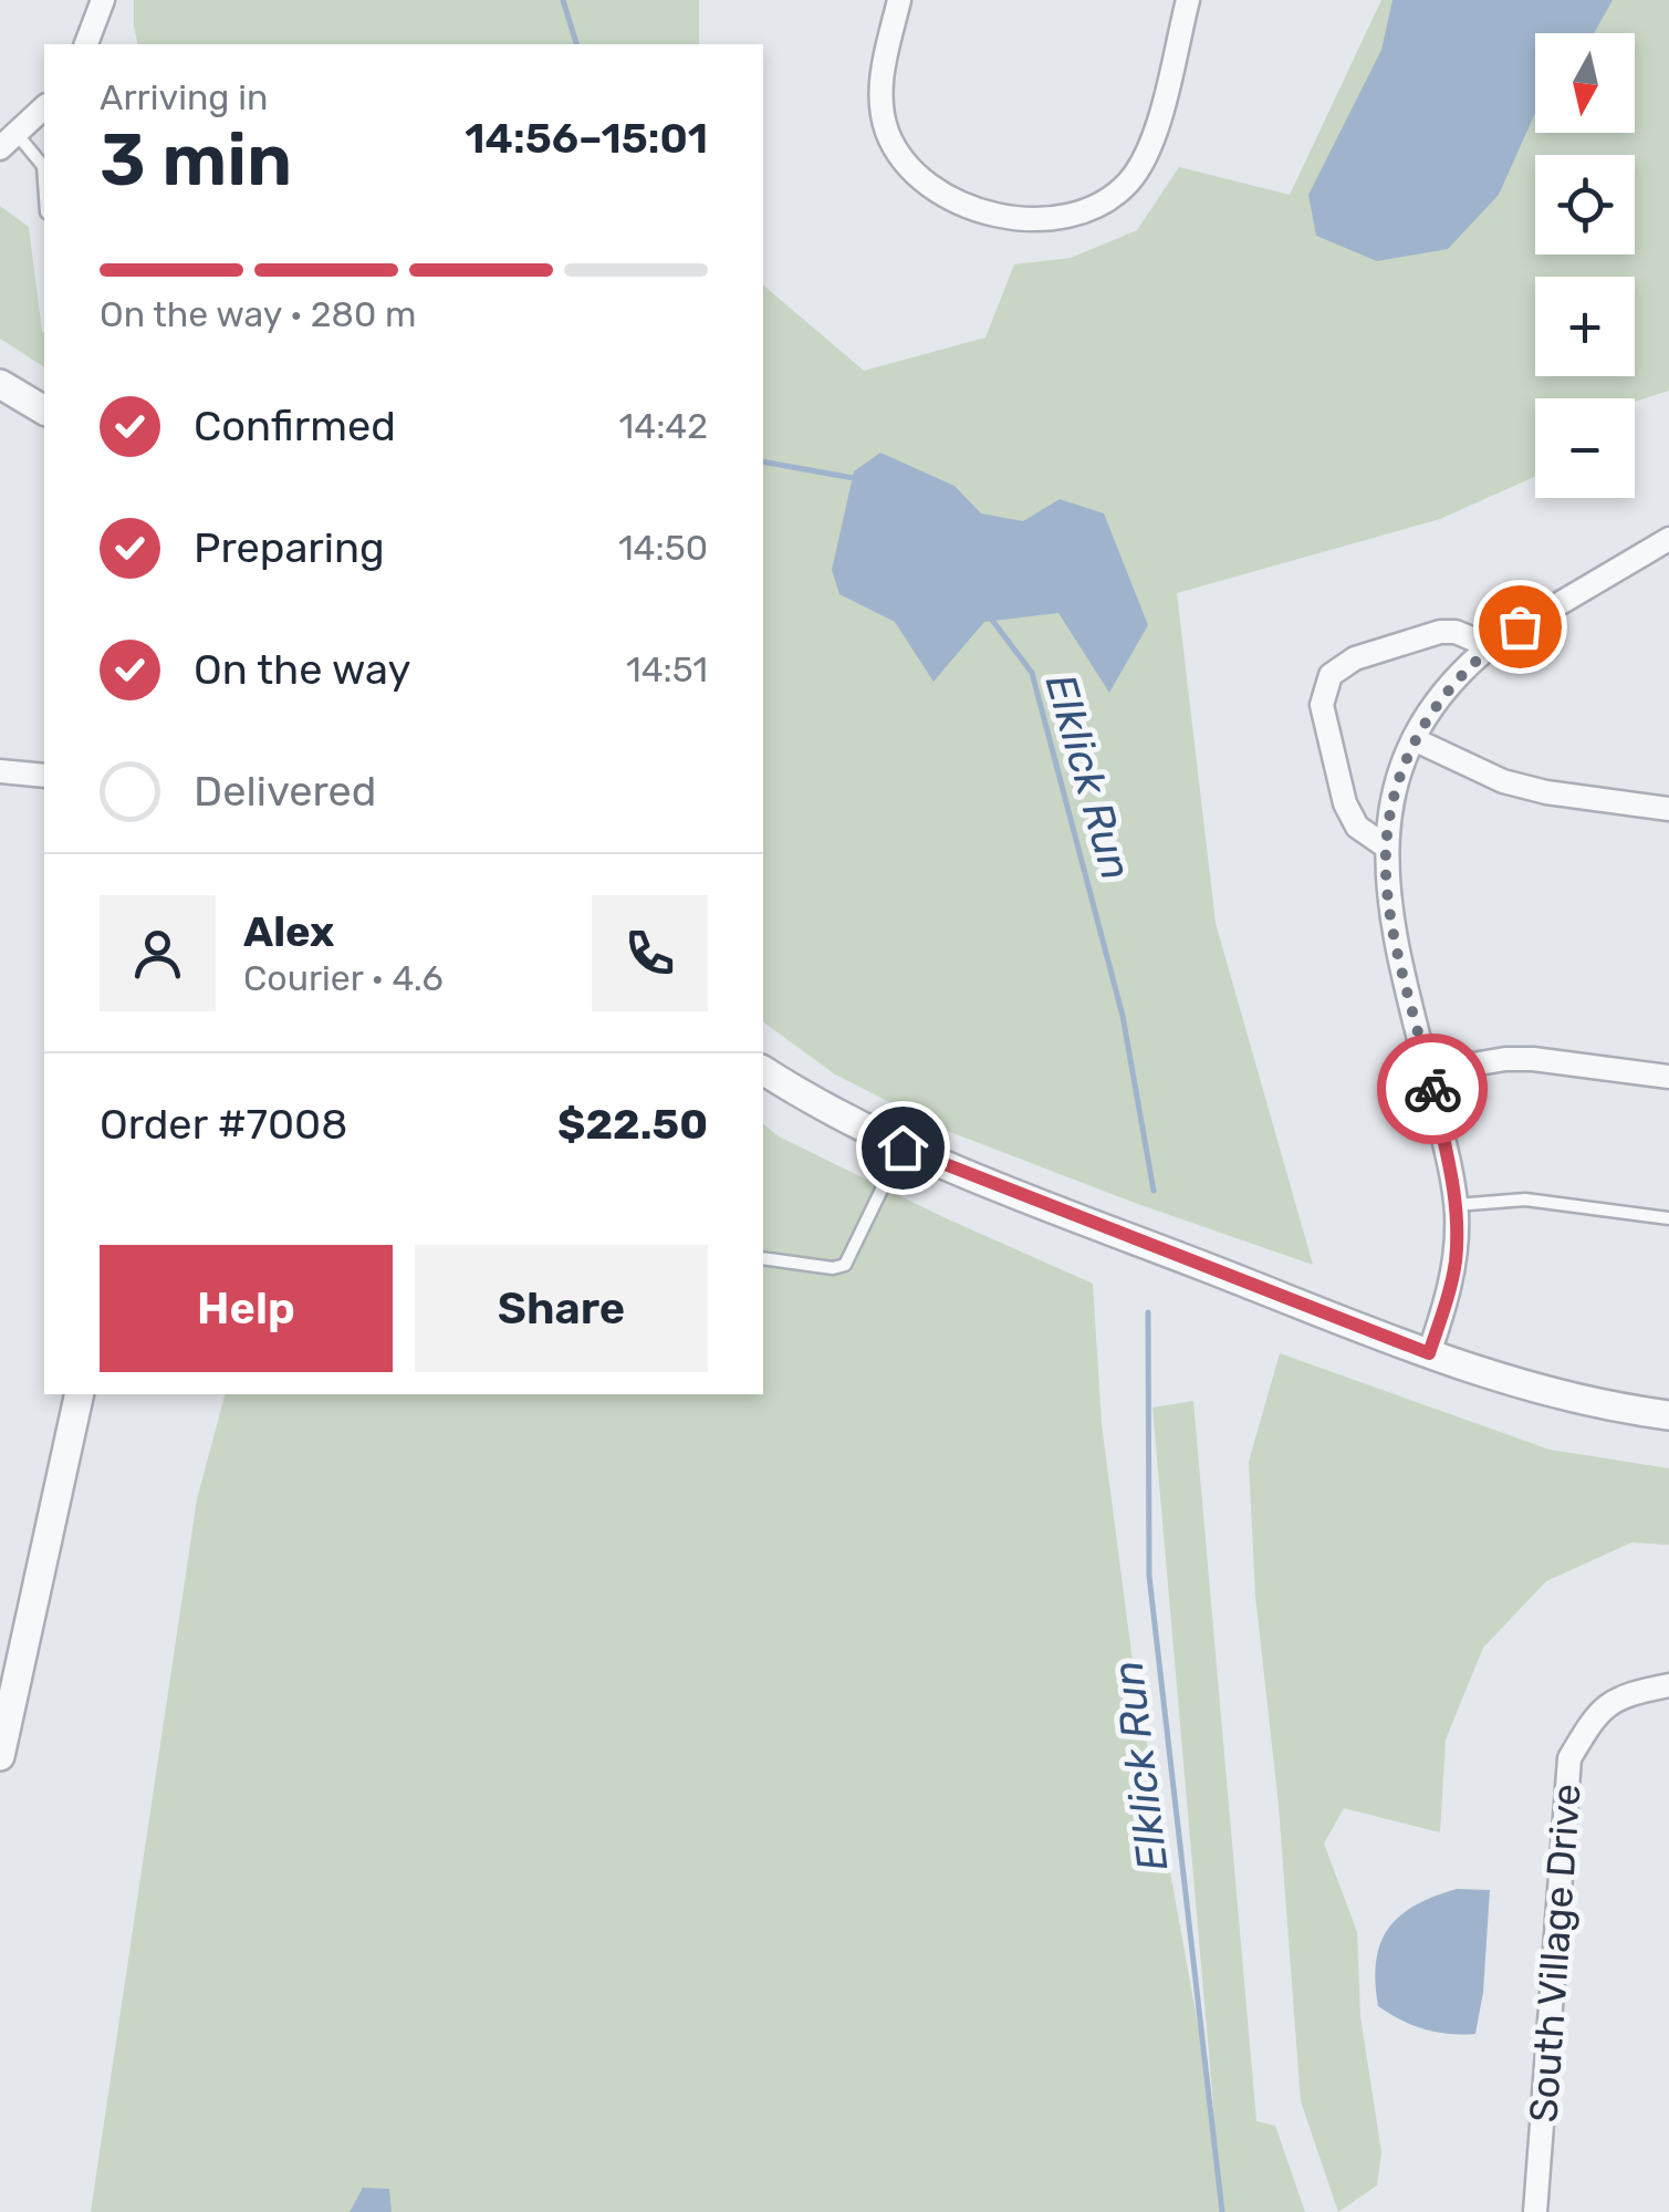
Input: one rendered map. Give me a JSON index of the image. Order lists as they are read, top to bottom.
{
  "streets": {
    "street": ["South Village Drive"]
  },
  "water": ["Elklick Run"],
  "north": "bottom",
  "page": {
    "map_buttons": ["+", "−"],
    "heading": ["3 min", "Arriving in", "14:56–15:01"],
    "panel": [
      "Alex",
      "Courier · 4.6",
      "Order #7008",
      "$22.50"
    ],
    "bar": "On the way · 280 m",
    "list": [
      ["Confirmed", "14:42"],
      ["Preparing", "14:50"],
      ["On the way", "14:51"],
      "Delivered"
    ],
    "buttons": ["Help", "Share"]
  }
}
